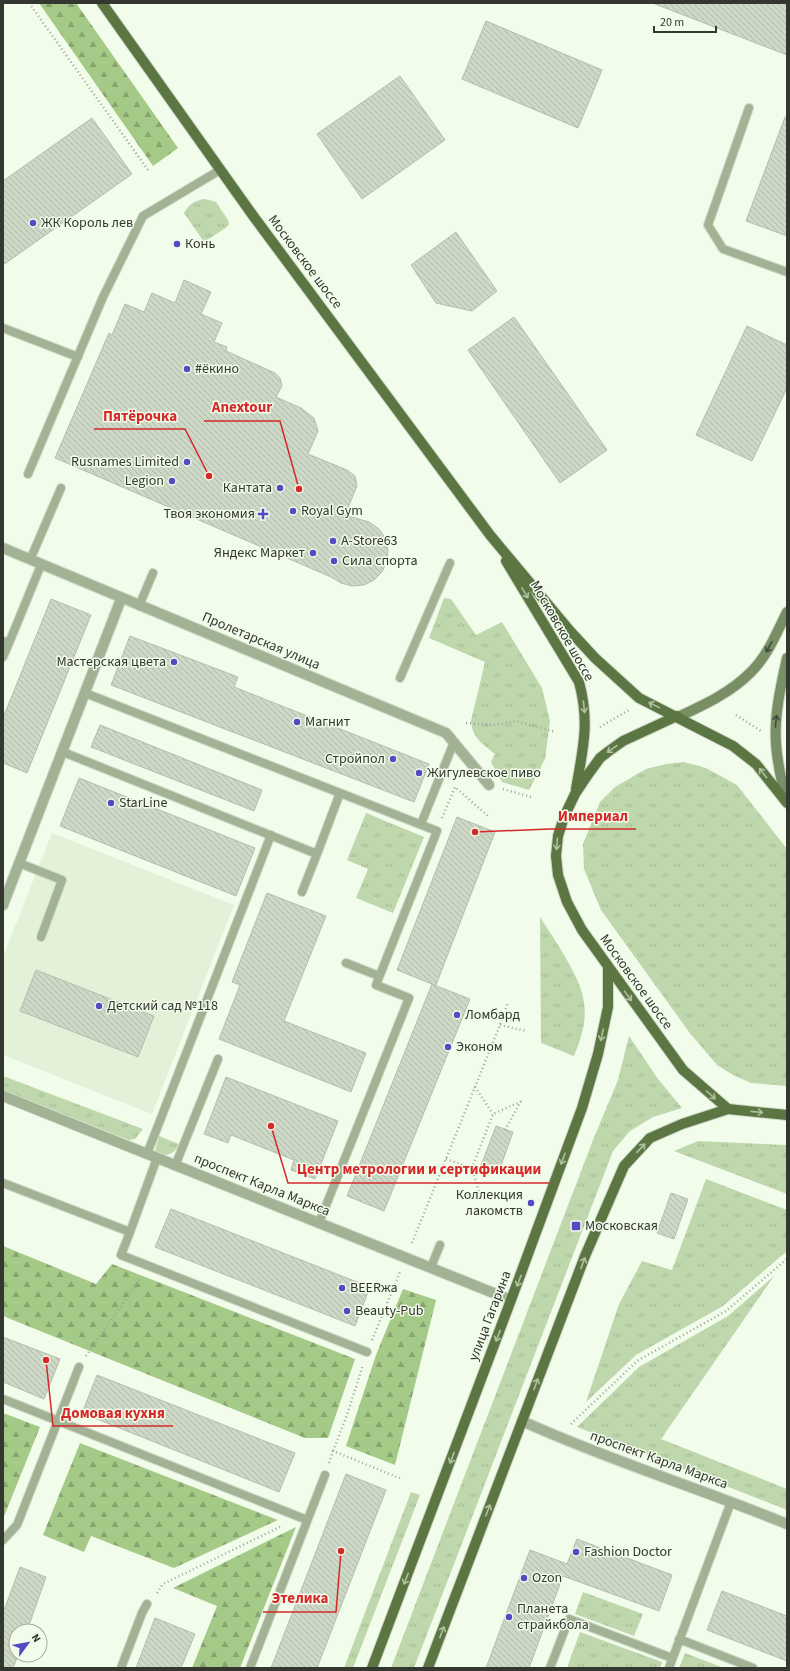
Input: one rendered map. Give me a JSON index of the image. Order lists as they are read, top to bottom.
{
  "streets": {
    "main road": ["Московское шоссе", "улица Гагарина"],
    "street": ["Пролетарская улица", "проспект Карла Маркса"]
  },
  "crossings": [
    ["Московское шоссе", "улица Гагарина"],
    ["проспект Карла Маркса", "улица Гагарина"]
  ],
  "places": {
    "other": [
      "ЖК Король лев",
      "Конь",
      "#ёкино",
      "Rusnames Limited",
      "Пятёрочка",
      "Legion",
      "Кантата",
      "Anextour",
      "Royal Gym",
      "A-Store63",
      "Яндекс Маркет",
      "Сила спорта",
      "Мастерская цвета",
      "Магнит",
      "Стройпол",
      "Жигулевское пиво",
      "StarLine",
      "Империал",
      "Детский сад №118",
      "Ломбард",
      "Эконом",
      "Центр метрологии и сертификации",
      "Коллекция лакомств",
      "BEERжа",
      "Beauty-Pub",
      "Домовая кухня",
      "Этелика",
      "Fashion Doctor",
      "Ozon",
      "Планета страйкбола"
    ],
    "health": ["Твоя экономия"],
    "transit": ["Московская"]
  },
  "scale_bar": "20 m",
  "north": "top right"
}
